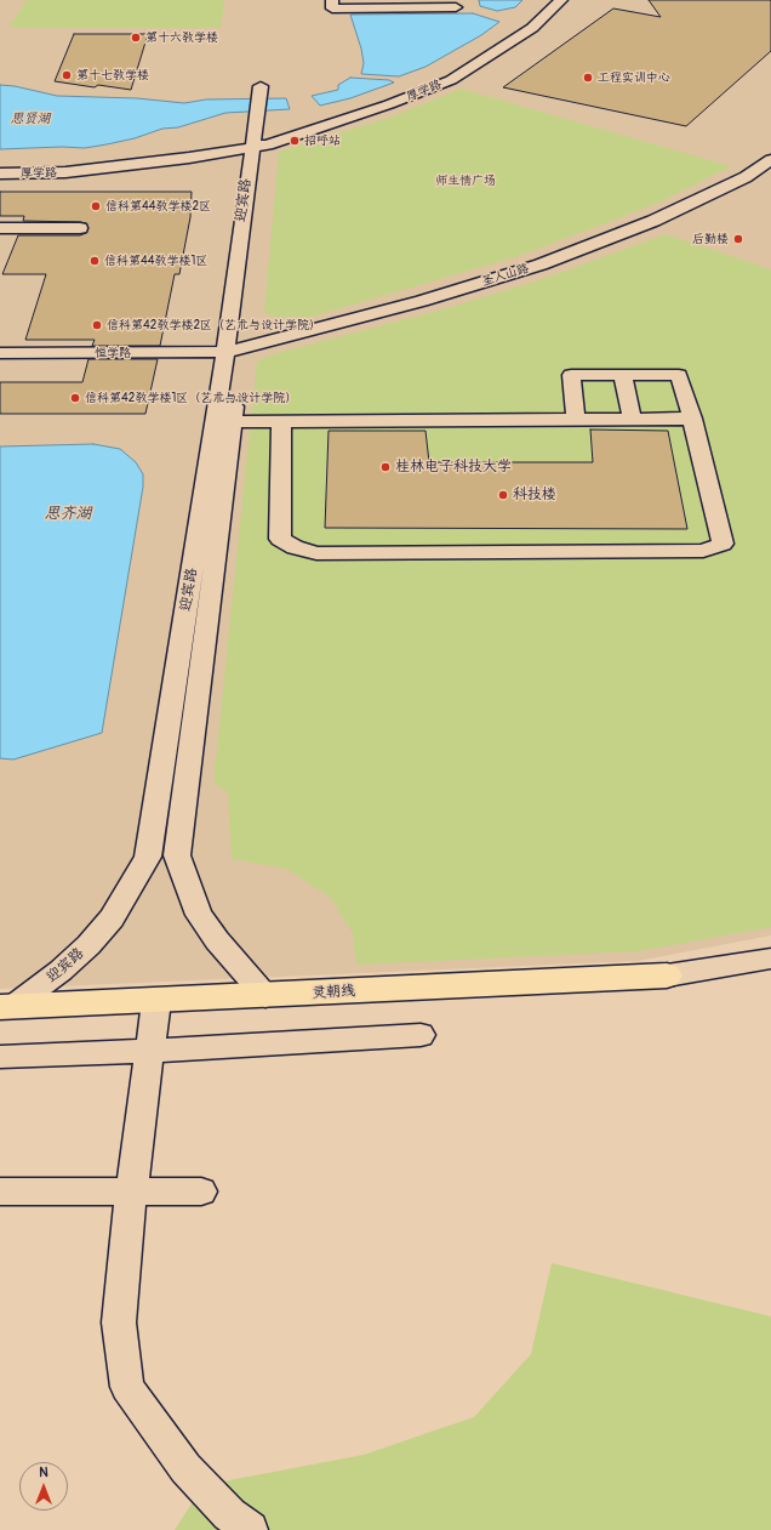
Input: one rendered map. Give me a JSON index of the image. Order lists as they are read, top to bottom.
{
  "streets": {
    "main road": ["灵朝线"],
    "street": [
      "厚学路",
      "迎宾路",
      "圣人山路",
      "恒学路"
    ]
  },
  "crossings": [
    ["厚学路", "迎宾路"],
    ["迎宾路", "圣人山路"],
    ["迎宾路", "恒学路"],
    ["迎宾路", "灵朝线"],
    ["圣人山路", "恒学路"]
  ],
  "water": ["思贤湖", "思齐湖"],
  "parks": ["师生情广场"],
  "places": [
    "第十六教学楼",
    "第十七教学楼",
    "工程实训中心",
    "招呼站",
    "信科第44教学楼2区",
    "后勤楼",
    "信科第44教学楼1区",
    "信科第42教学楼2区（艺术与设计学院）",
    "信科第42教学楼1区（艺术与设计学院）",
    "桂林电子科技大学",
    "科技楼"
  ],
  "north": "top"
}
